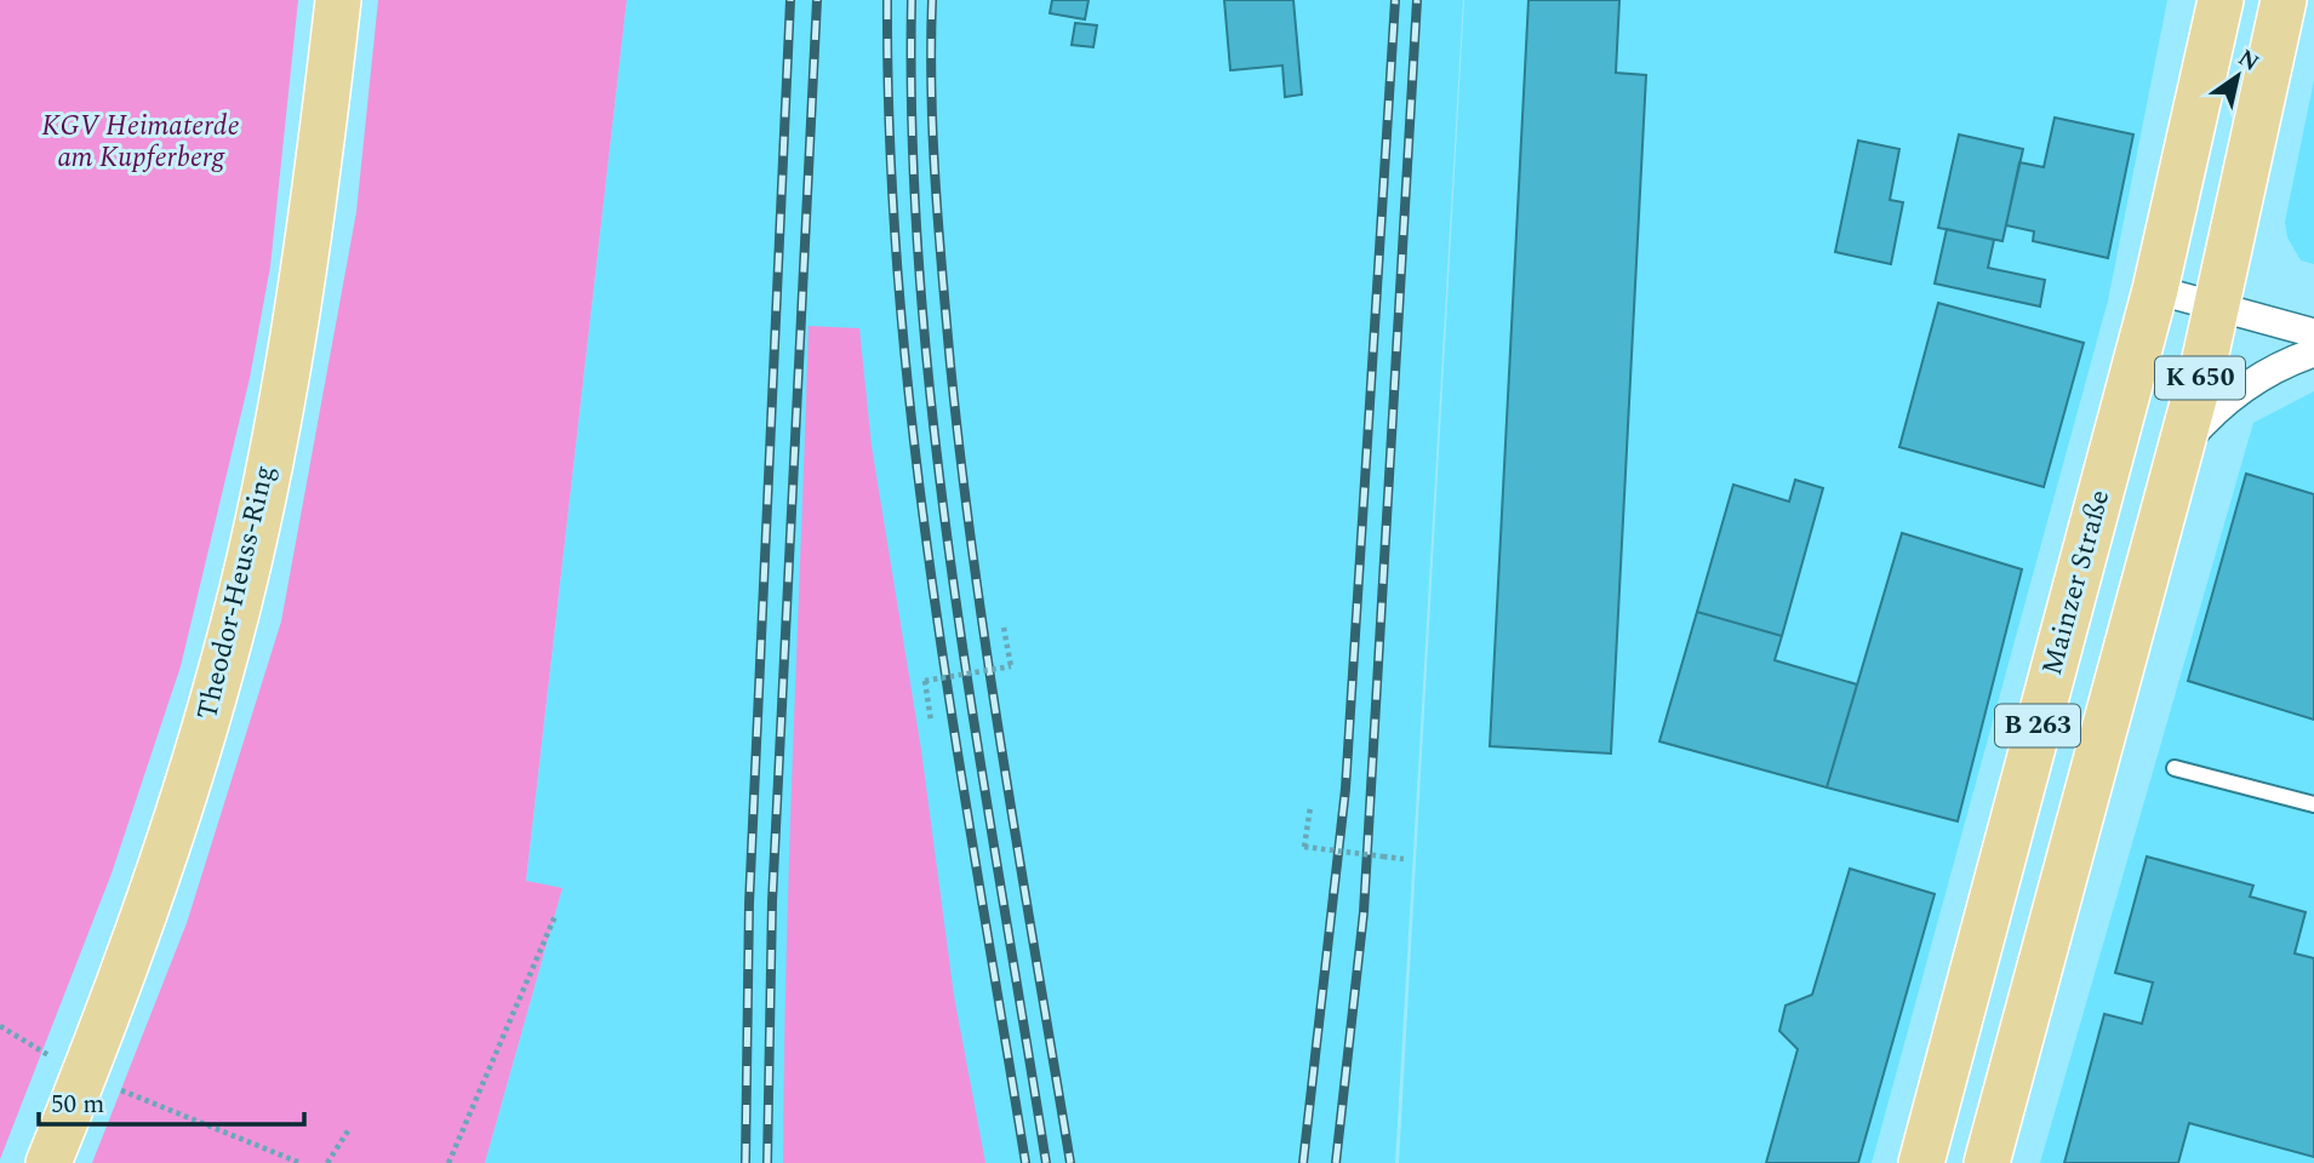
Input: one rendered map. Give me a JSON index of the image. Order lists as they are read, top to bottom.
{
  "streets": {
    "main road": [
      "K 650",
      "Mainzer Straße",
      "Theodor-Heuss-Ring",
      "B 263"
    ]
  },
  "crossings": [
    ["K 650", "B 263"]
  ],
  "parks": ["KGV Heimaterde am Kupferberg"],
  "scale_bar": "50 m",
  "north": "top right"
}
